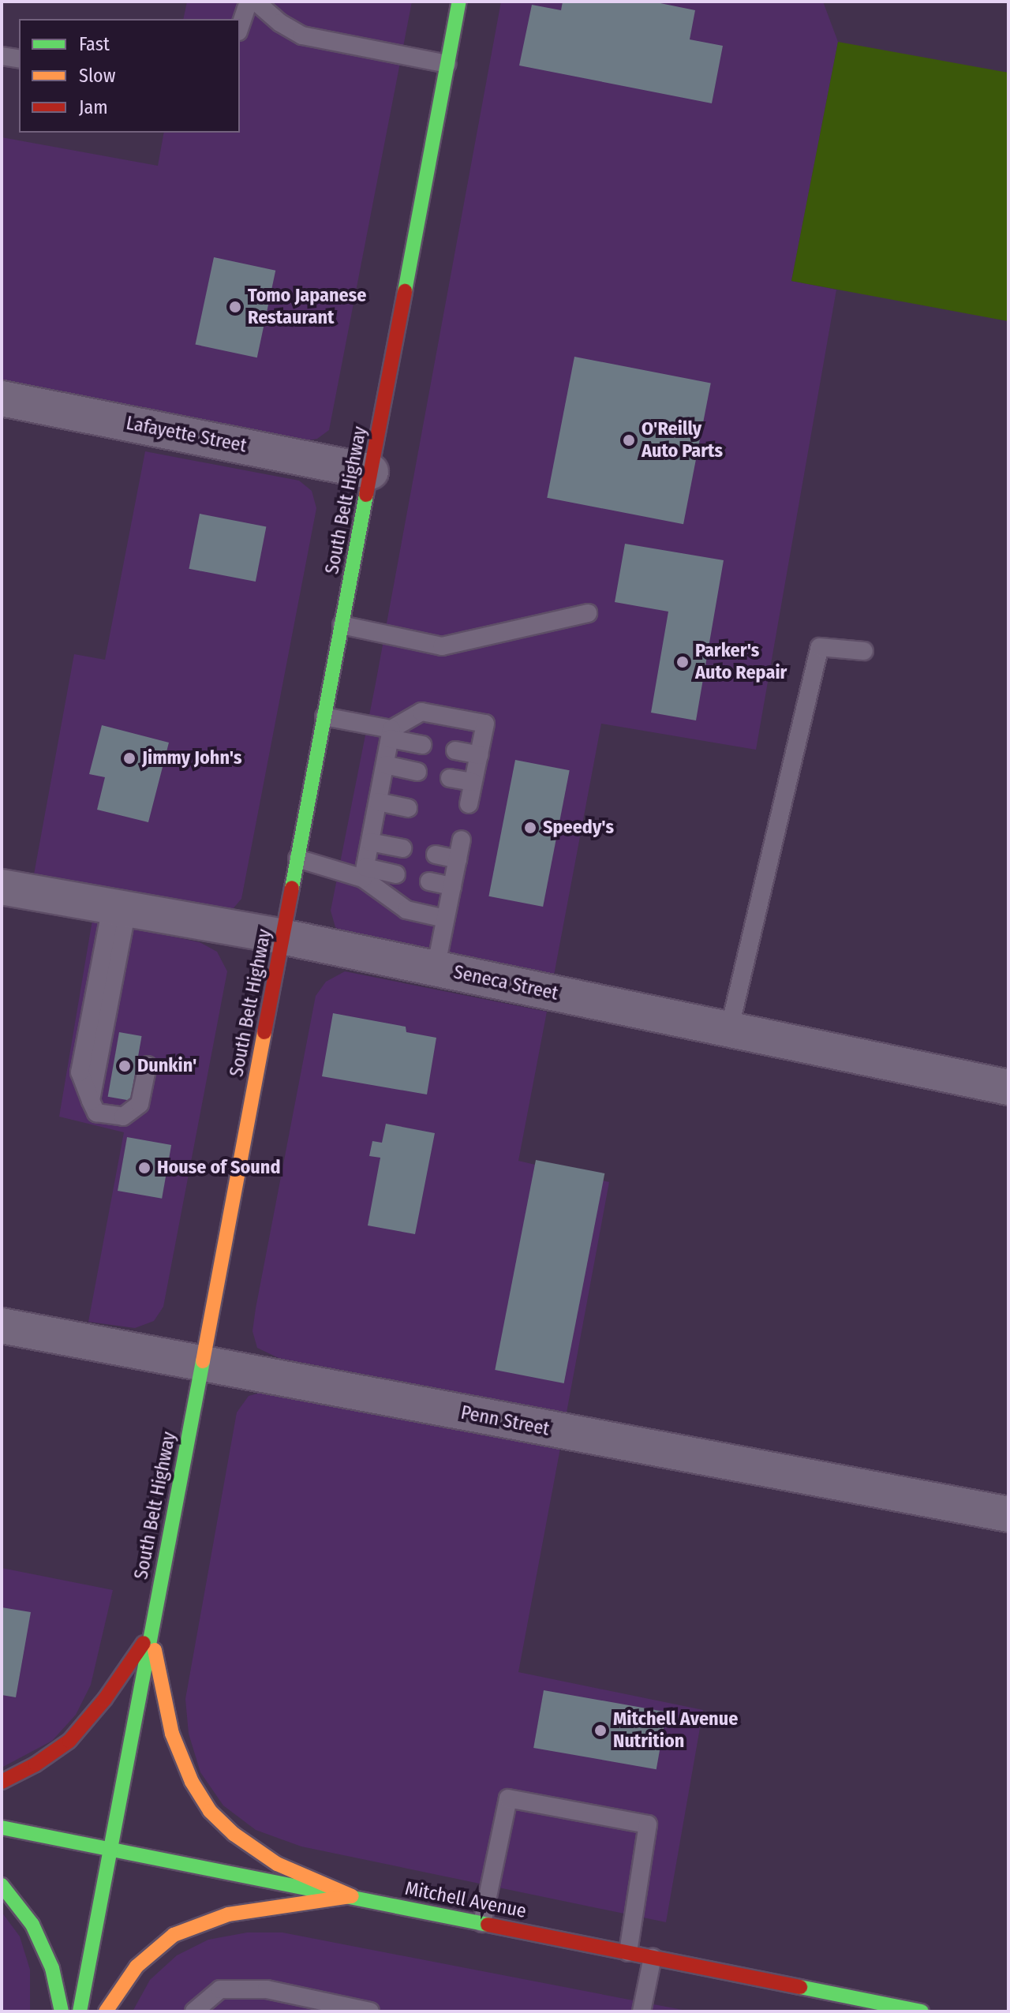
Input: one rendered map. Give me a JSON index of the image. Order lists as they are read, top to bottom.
{
  "streets": {
    "main road": ["South Belt Highway", "Mitchell Avenue"],
    "street": ["Lafayette Street", "Seneca Street", "Penn Street"]
  },
  "crossings": [
    ["Lafayette Street", "South Belt Highway"],
    ["South Belt Highway", "Seneca Street"],
    ["South Belt Highway", "Penn Street"],
    ["South Belt Highway", "Mitchell Avenue"]
  ],
  "places": [
    "Tomo Japanese Restaurant",
    "O'Reilly Auto Parts",
    "Parker's Auto Repair",
    "Jimmy John's",
    "Speedy's",
    "Dunkin'",
    "House of Sound",
    "Mitchell Avenue Nutrition"
  ],
  "legend": ["Fast", "Slow", "Jam"]
}
